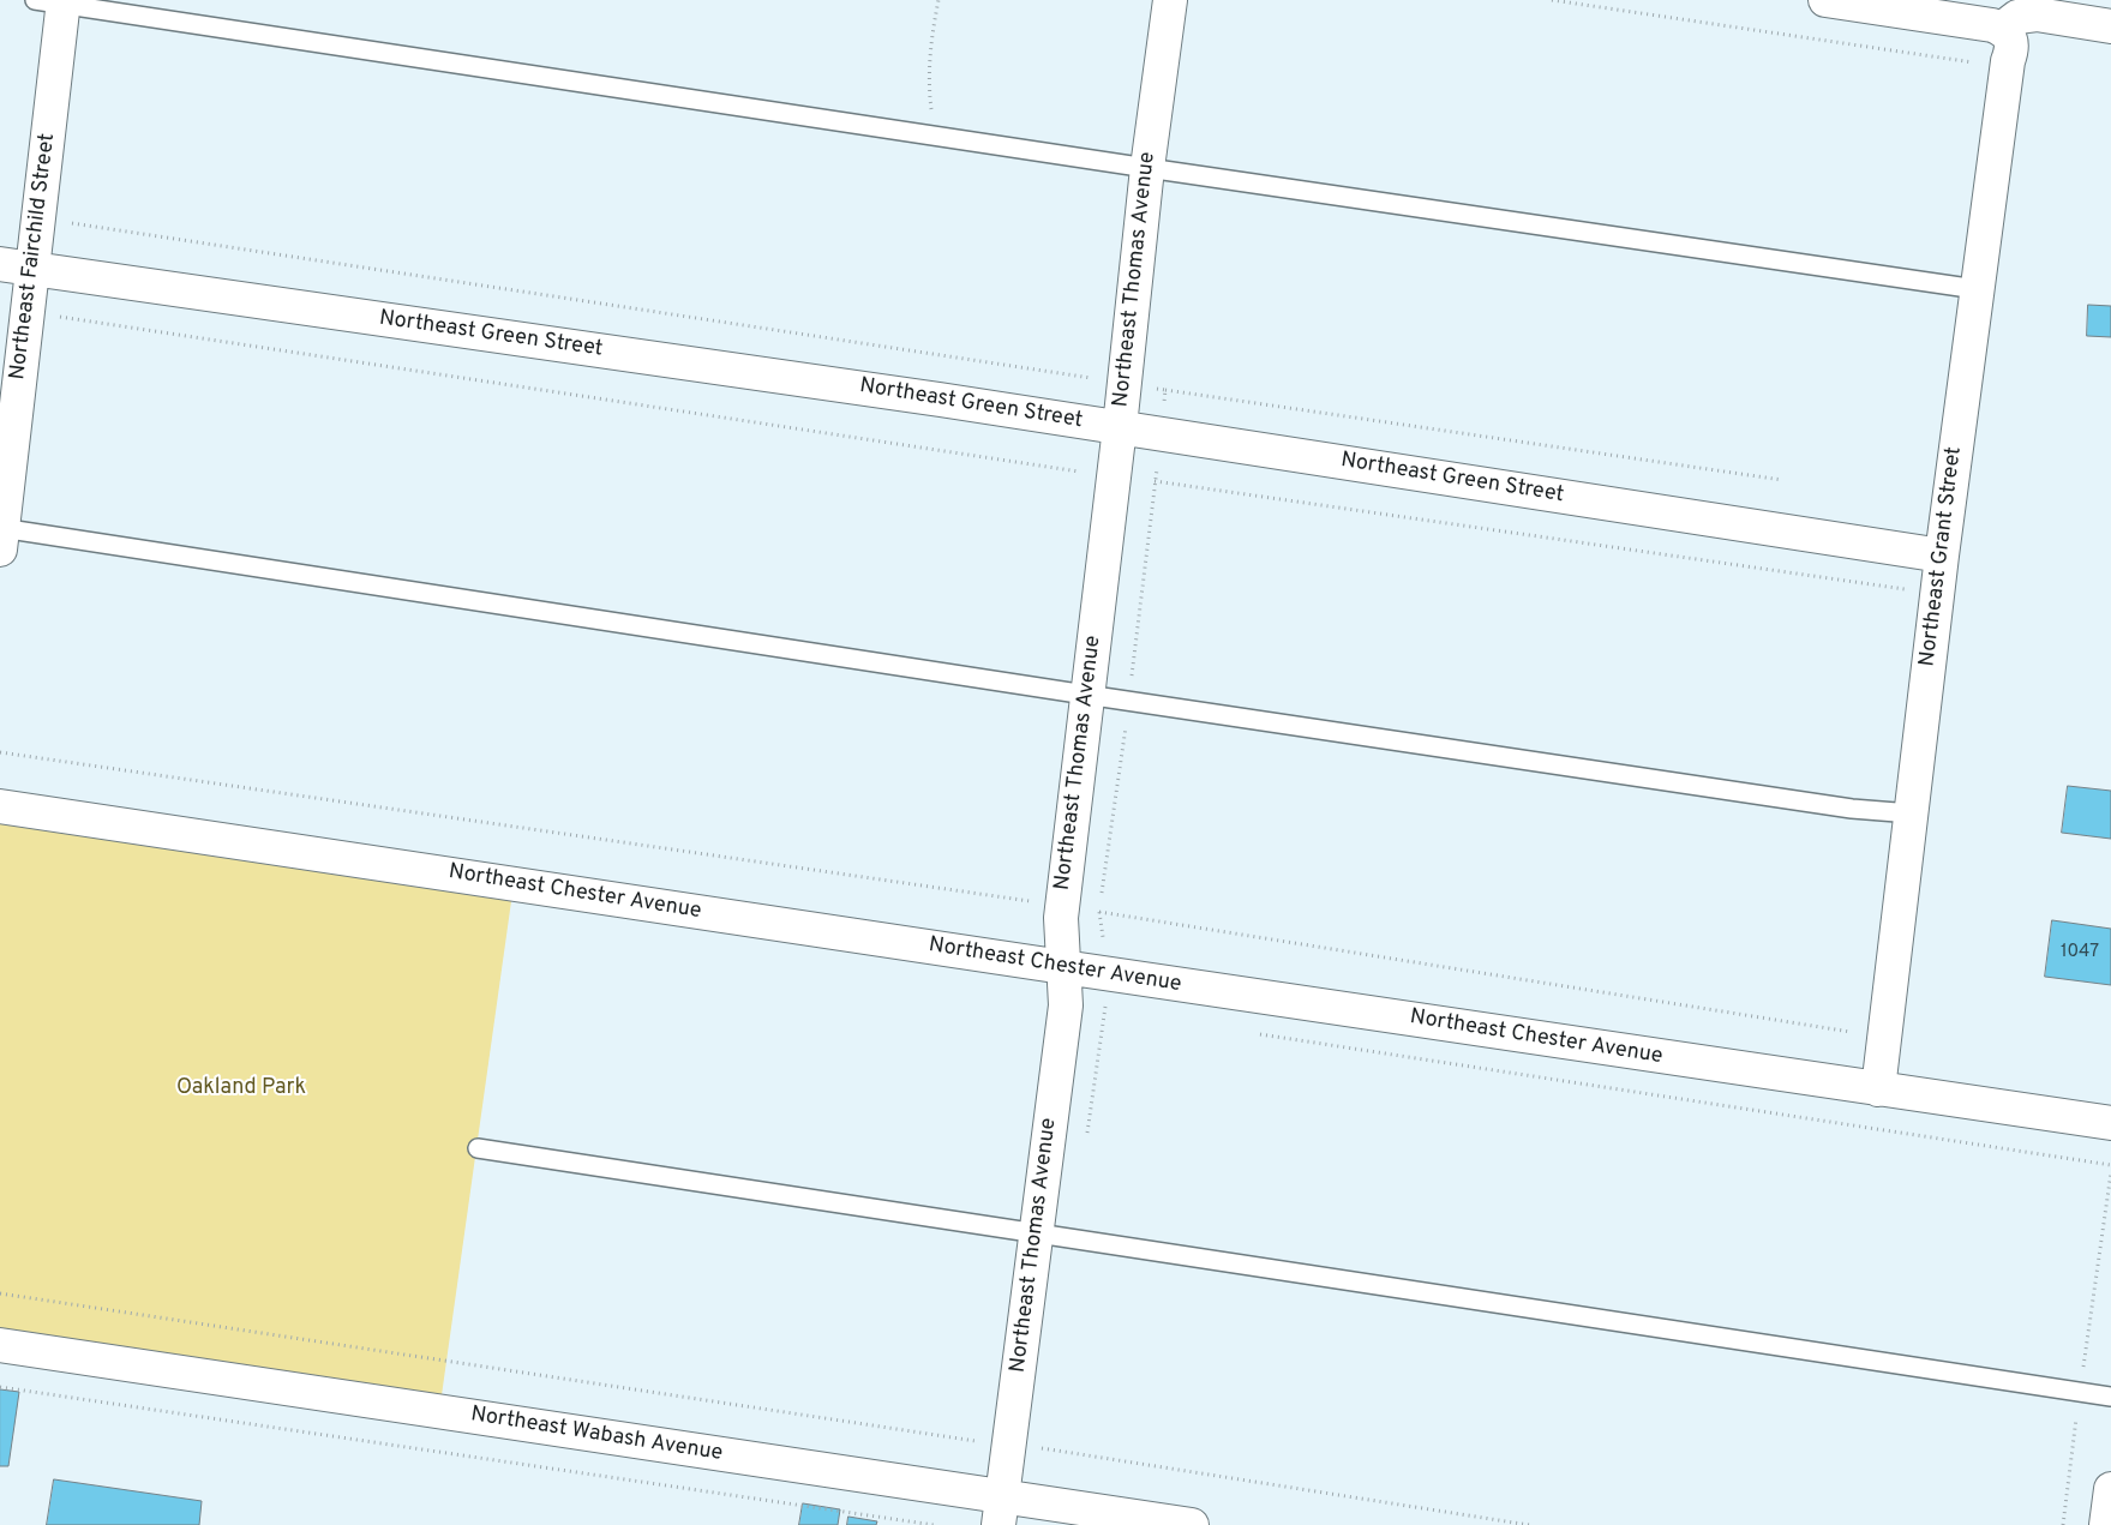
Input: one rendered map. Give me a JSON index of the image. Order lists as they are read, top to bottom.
{
  "streets": {
    "street": [
      "Northeast Fairchild Street",
      "Northeast Thomas Avenue",
      "Northeast Green Street",
      "Northeast Grant Street",
      "Northeast Chester Avenue",
      "Northeast Wabash Avenue"
    ]
  },
  "crossings": [
    ["Northeast Fairchild Street", "Northeast Green Street"],
    ["Northeast Thomas Avenue", "Northeast Green Street"],
    ["Northeast Thomas Avenue", "Northeast Chester Avenue"],
    ["Northeast Thomas Avenue", "Northeast Wabash Avenue"],
    ["Northeast Green Street", "Northeast Grant Street"],
    ["Northeast Grant Street", "Northeast Chester Avenue"]
  ],
  "parks": ["Oakland Park"],
  "house_numbers": ["1047"]
}
